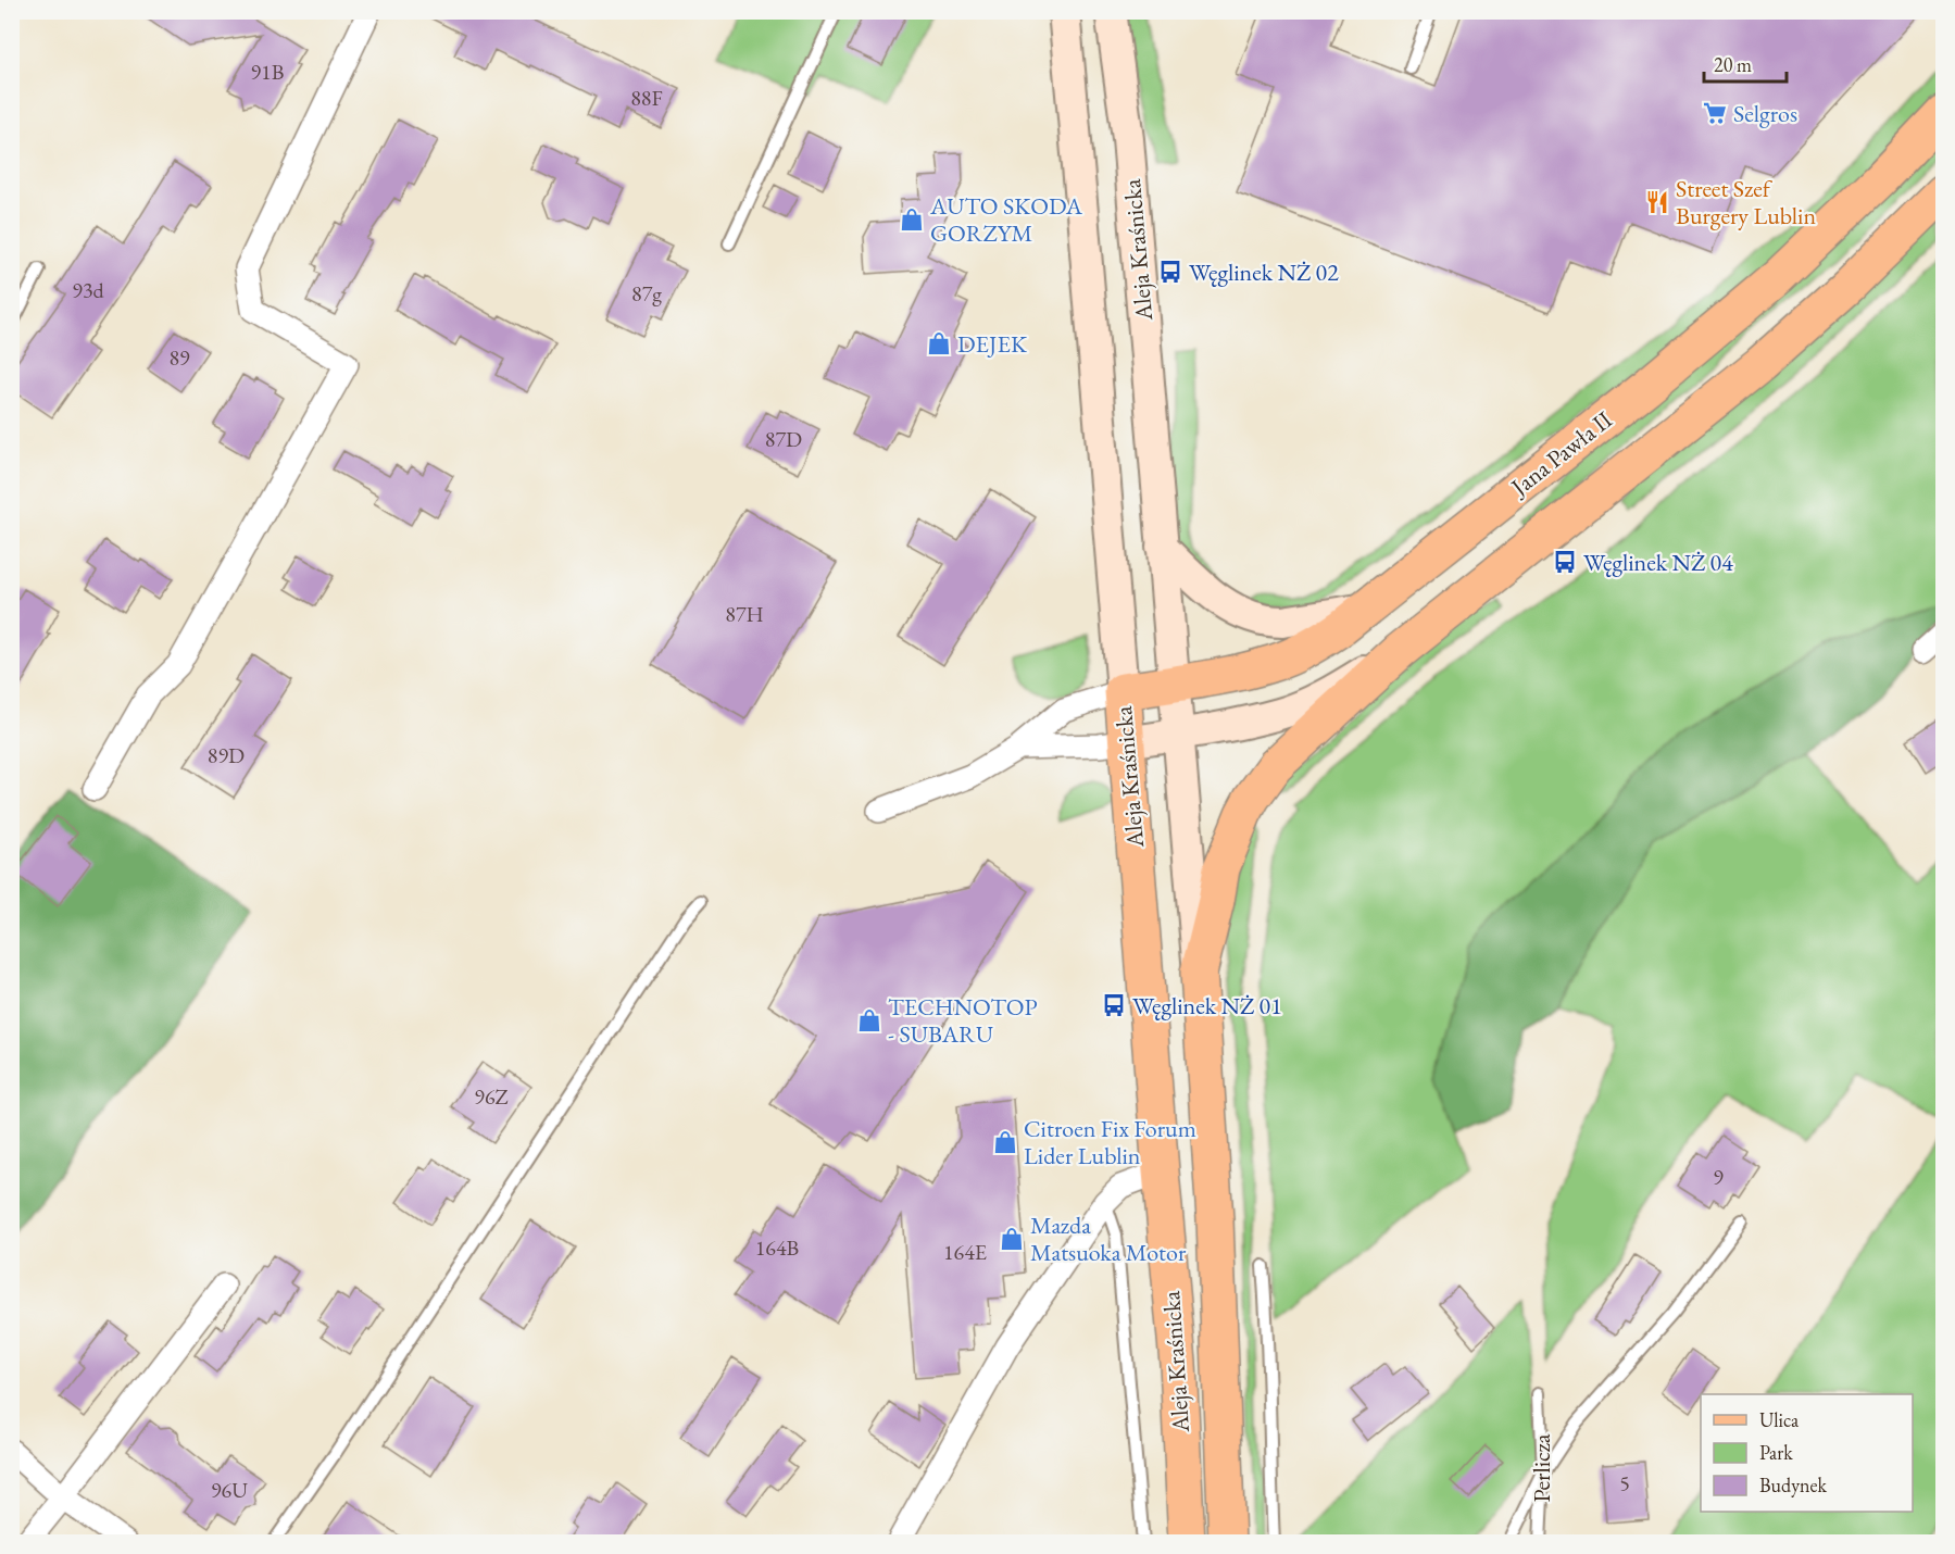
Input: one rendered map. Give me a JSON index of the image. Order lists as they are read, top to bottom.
{
  "streets": {
    "main road": ["Aleja Kraśnicka", "Jana Pawła II"],
    "lane": ["Perlicza"]
  },
  "crossings": [
    ["Aleja Kraśnicka", "Jana Pawła II"]
  ],
  "places": {
    "supermarket": ["Selgros"],
    "restaurant": ["Street Szef Burgery Lublin"],
    "shop": [
      "AUTO SKODA GORZYM",
      "DEJEK",
      "TECHNOTOP - SUBARU",
      "Citroen Fix Forum Lider Lublin",
      "Mazda Matsuoka Motor"
    ],
    "bus stop": ["Węglinek NŻ 02", "Węglinek NŻ 04", "Węglinek NŻ 01"]
  },
  "house_numbers": [
    "91B",
    "88F",
    "93d",
    "87g",
    "89",
    "87D",
    "87H",
    "89D",
    "96Z",
    "9",
    "164B",
    "164E",
    "5",
    "96U"
  ],
  "legend": ["Ulica", "Park", "Budynek"],
  "scale_bar": "20 m"
}
